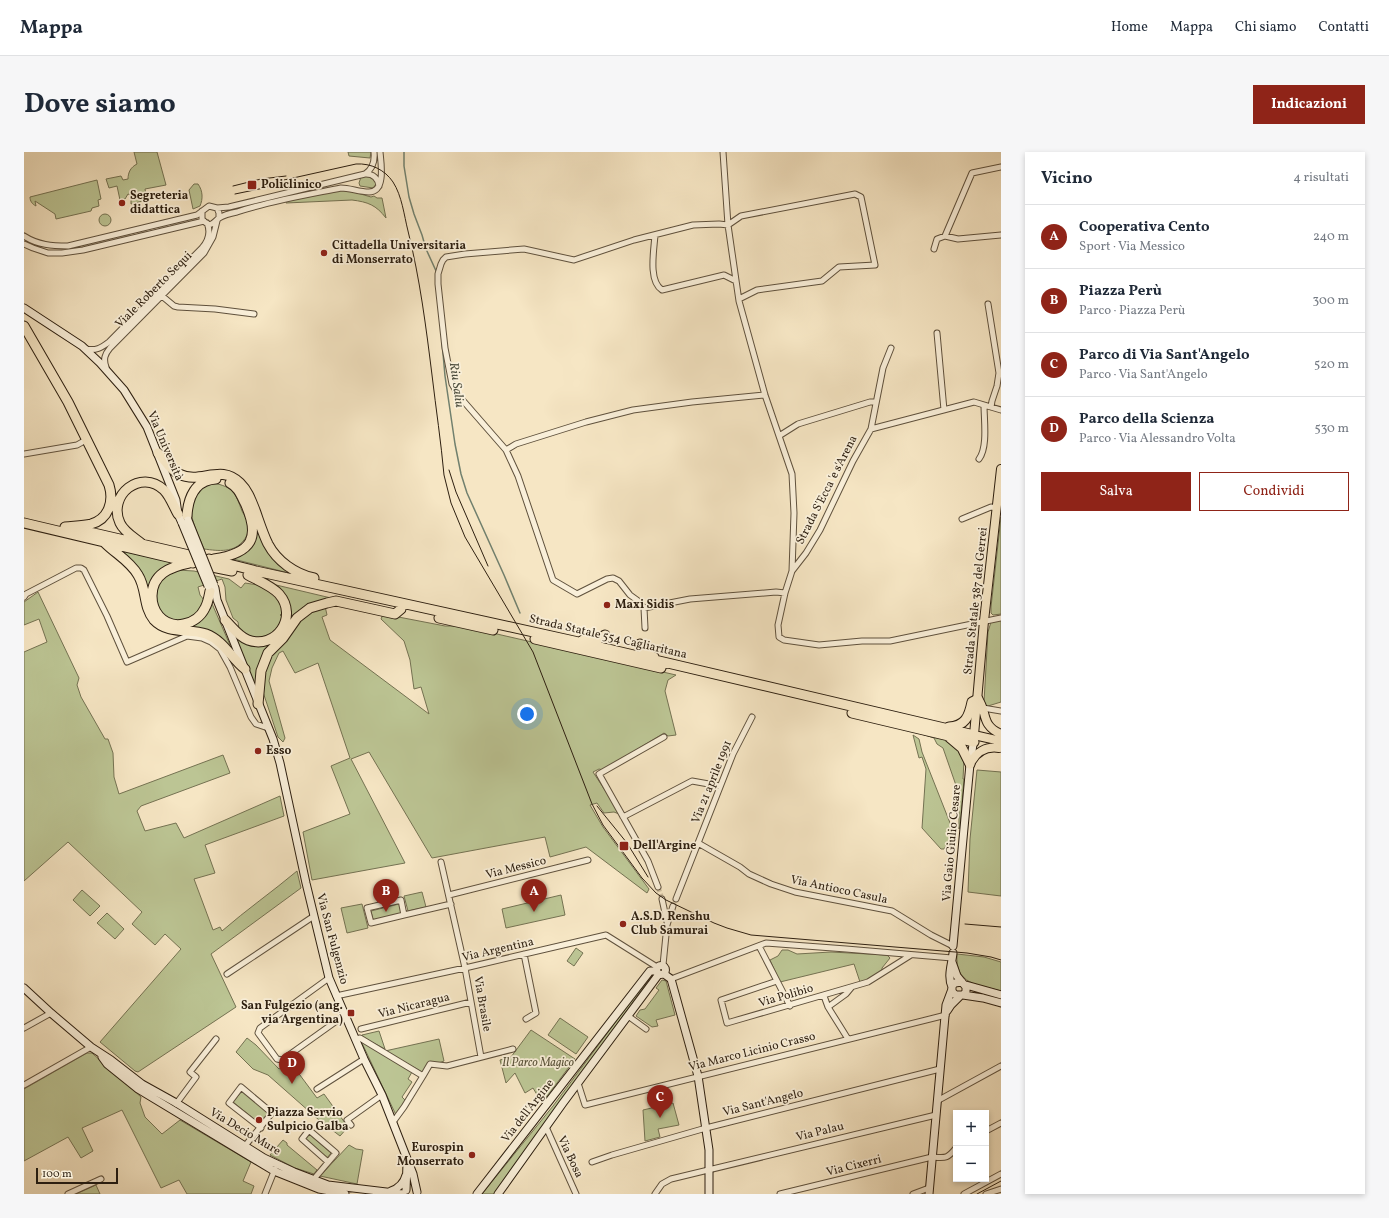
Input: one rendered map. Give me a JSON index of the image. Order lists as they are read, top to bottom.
{
  "streets": {
    "highway": ["Strada Statale 554 Cagliaritana"],
    "main road": ["Strada Statale 387 del Gerrei"],
    "street": [
      "Viale Roberto Sequi",
      "Via Università",
      "Strada S'Ecca 'e s'Arena",
      "Via 21 aprile 1991",
      "Via Gaio Giulio Cesare",
      "Via Messico",
      "Via Antioco Casula",
      "Via San Fulgenzio",
      "Via Argentina",
      "Via Polibio",
      "Via Brasile",
      "Via Nicaragua",
      "Via Marco Licinio Crasso",
      "Via Sant'Angelo",
      "Via dell'Argine",
      "Via Decio Mure",
      "Via Palau",
      "Via Bosa",
      "Via Cixerri"
    ]
  },
  "crossings": [
    ["Viale Roberto Sequi", "Via Università"],
    ["Via Università", "Via San Fulgenzio"],
    ["Strada S'Ecca 'e s'Arena", "Strada Statale 387 del Gerrei"],
    ["Strada Statale 387 del Gerrei", "Strada Statale 554 Cagliaritana"],
    ["Strada Statale 387 del Gerrei", "Via Gaio Giulio Cesare"],
    ["Strada Statale 554 Cagliaritana", "Via Gaio Giulio Cesare"],
    ["Via 21 aprile 1991", "Via Antioco Casula"],
    ["Via Gaio Giulio Cesare", "Via Antioco Casula"],
    ["Via Gaio Giulio Cesare", "Via Marco Licinio Crasso"],
    ["Via Gaio Giulio Cesare", "Via Sant'Angelo"],
    ["Via Gaio Giulio Cesare", "Via Palau"],
    ["Via Gaio Giulio Cesare", "Via Cixerri"],
    ["Via Messico", "Via Brasile"],
    ["Via San Fulgenzio", "Via Argentina"],
    ["Via San Fulgenzio", "Via Decio Mure"],
    ["Via Argentina", "Via Brasile"],
    ["Via Argentina", "Via dell'Argine"],
    ["Via Brasile", "Via Nicaragua"],
    ["Via Marco Licinio Crasso", "Via dell'Argine"],
    ["Via dell'Argine", "Via Bosa"]
  ],
  "water": ["Riu Saliu"],
  "parks": ["Il Parco Magico"],
  "places": {
    "transit": ["Policlinico", "Dell'Argine", "San Fulgezio (ang. via Argentina)"],
    "other": [
      "Segreteria didattica",
      "Cittadella Universitaria di Monserrato",
      "Maxi Sidis",
      "Esso",
      "A.S.D. Renshu Club Samurai",
      "Piazza Servio Sulpicio Galba",
      "Eurospin Monserrato"
    ]
  },
  "scale_bar": "100 m",
  "page": {
    "header": "Mappa",
    "nav": [
      "Home",
      "Mappa",
      "Chi siamo",
      "Contatti"
    ],
    "title": "Dove siamo",
    "buttons": [
      "Indicazioni",
      ["Salva", "Condividi"]
    ],
    "heading": ["Vicino", "4 risultati"],
    "list": [
      {
        "mark": "A",
        "name": "Cooperativa Cento",
        "note": "Sport · Via Messico",
        "value": "240 m"
      },
      {
        "mark": "B",
        "name": "Piazza Perù",
        "note": "Parco · Piazza Perù",
        "value": "300 m"
      },
      {
        "mark": "C",
        "name": "Parco di Via Sant'Angelo",
        "note": "Parco · Via Sant'Angelo",
        "value": "520 m"
      },
      {
        "mark": "D",
        "name": "Parco della Scienza",
        "note": "Parco · Via Alessandro Volta",
        "value": "530 m"
      }
    ],
    "pins": [
      "A",
      "B",
      "D",
      "C"
    ],
    "map_buttons": ["+", "−"],
    "scale": "100 m"
  }
}
